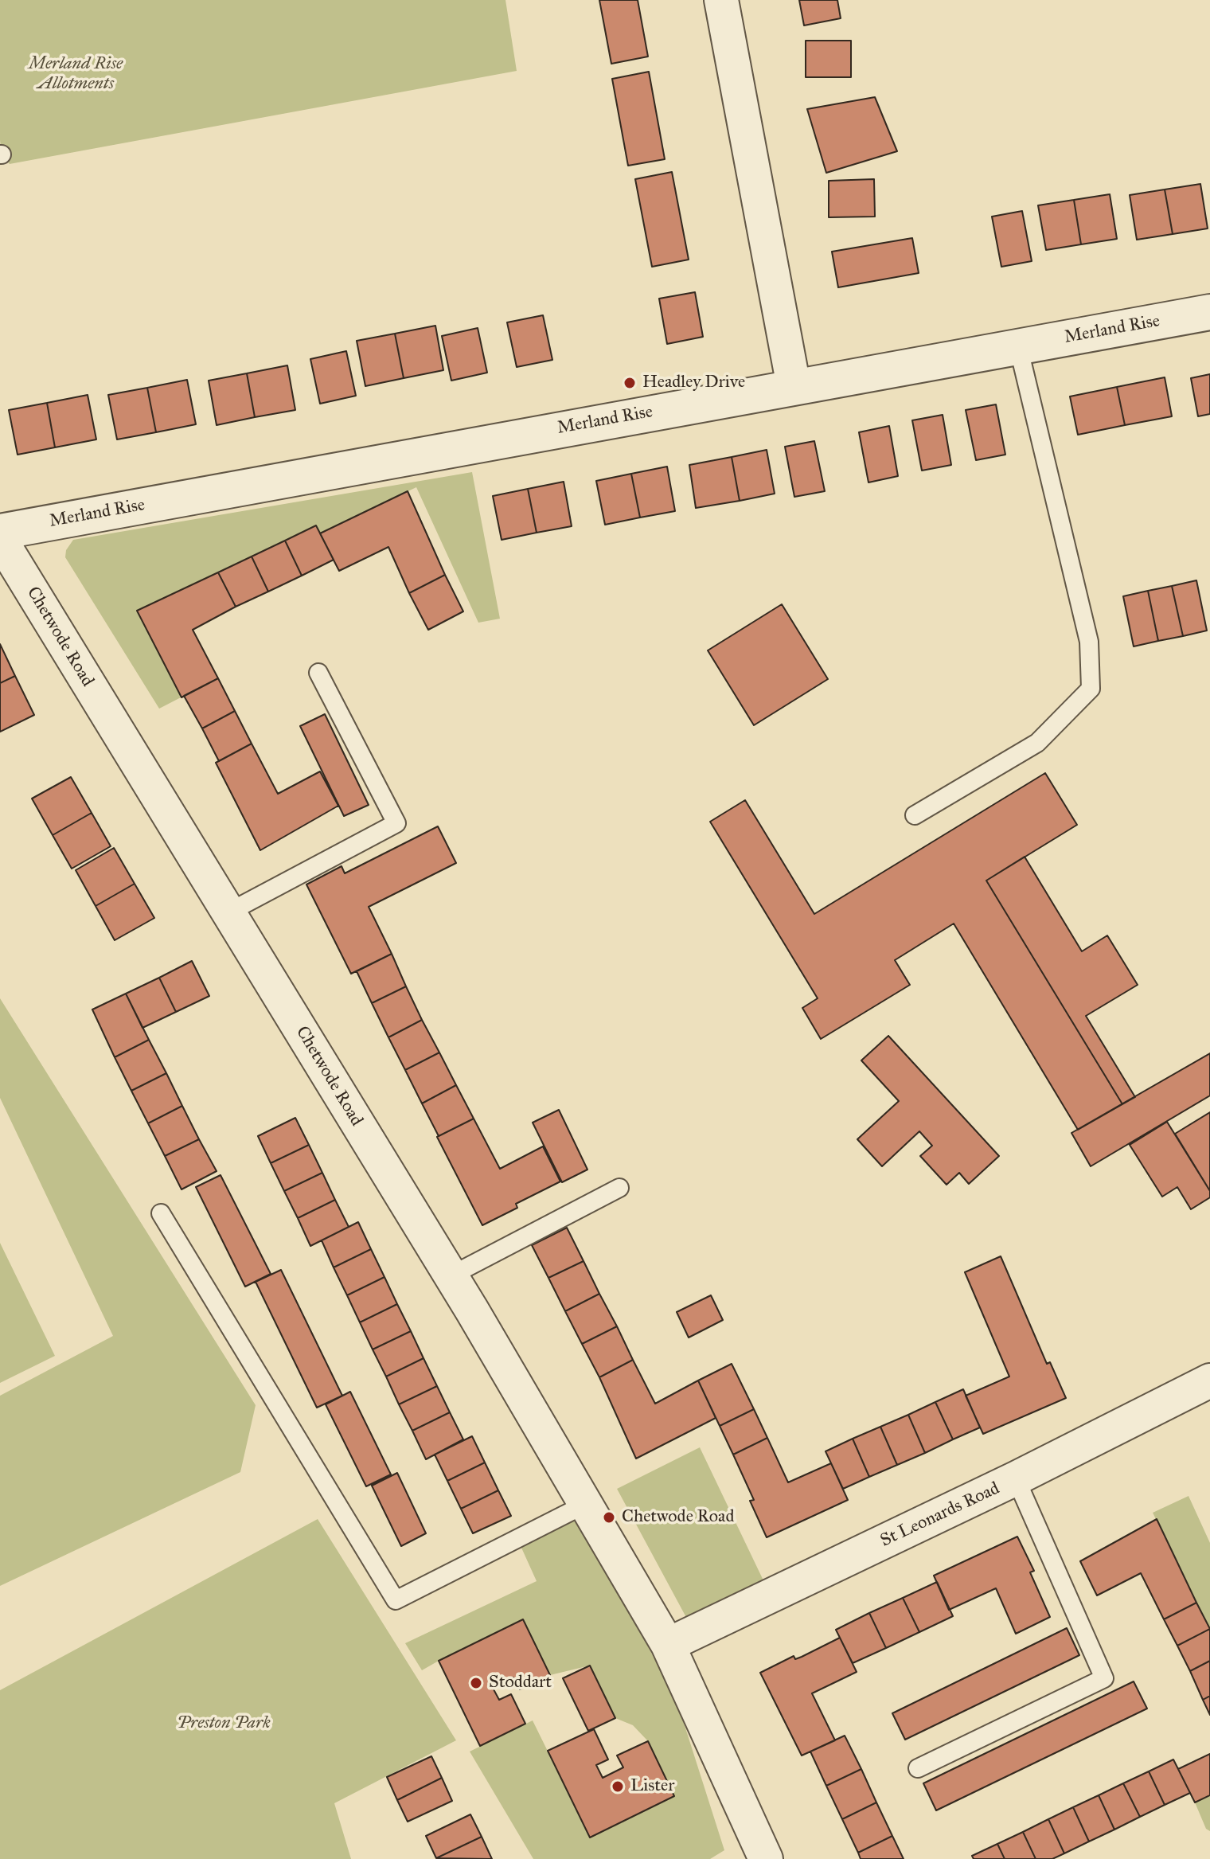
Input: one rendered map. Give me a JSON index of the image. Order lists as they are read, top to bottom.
{
  "streets": {
    "street": ["Merland Rise", "Chetwode Road", "St Leonards Road"]
  },
  "crossings": [
    ["Chetwode Road", "St Leonards Road"]
  ],
  "parks": ["Merland Rise Allotments", "Preston Park"],
  "places": [
    "Headley Drive",
    "Chetwode Road",
    "Stoddart",
    "Lister"
  ]
}
